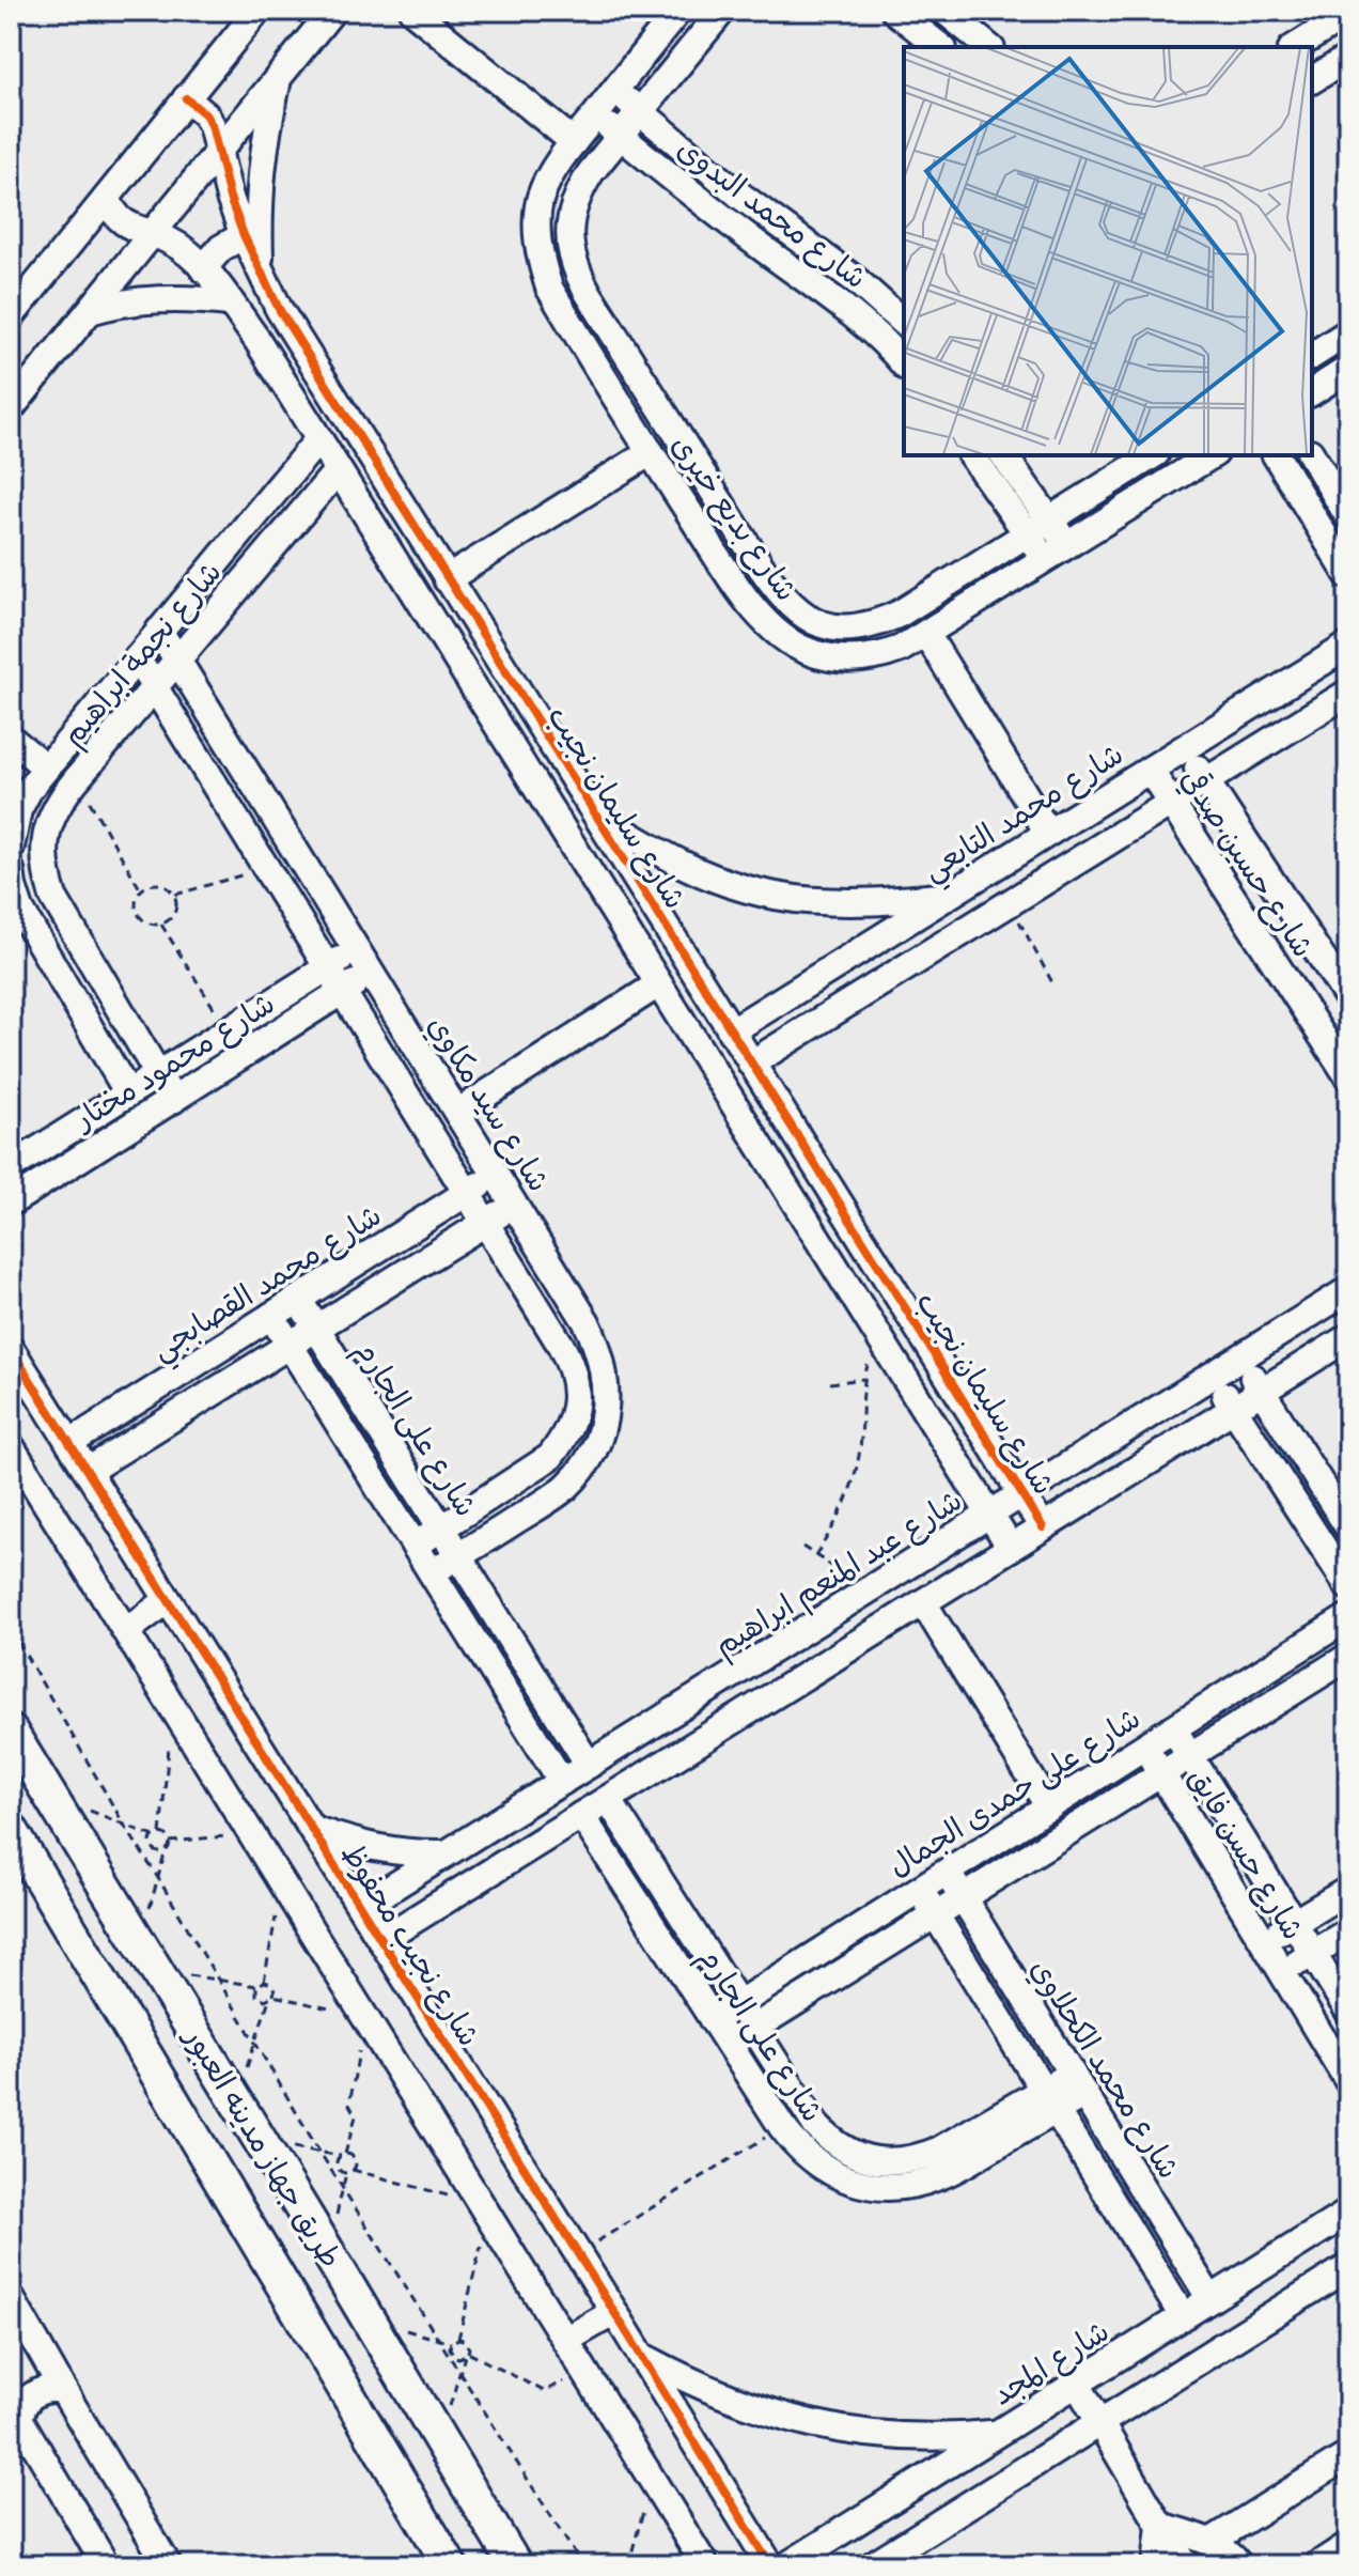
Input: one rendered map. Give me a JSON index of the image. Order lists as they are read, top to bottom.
{
  "streets": {
    "main road": ["طريق جهاز مدينه العبور"],
    "street": [
      "شارع محمد البدوى",
      "شارع بديع خيرى",
      "شارع نجمة ابراهيم",
      "شارع سليمان نجيب",
      "شارع محمد التابعي",
      "شارع حسين صدقي",
      "شارع محمود مختار",
      "شارع سيد مكاوي",
      "شارع محمد القصابجي",
      "شارع على الجارم",
      "شارع عبد المنعم ابراهيم",
      "شارع على حمدى الجمال",
      "شارع حسن فايق",
      "شارع نجيب محفوظ",
      "شارع محمد الكحلاوي",
      "شارع المجد"
    ]
  },
  "crossings": [
    ["شارع محمد البدوى", "شارع بديع خيرى"],
    ["شارع نجمة ابراهيم", "شارع سليمان نجيب"],
    ["شارع نجمة ابراهيم", "شارع محمود مختار"],
    ["شارع نجمة ابراهيم", "شارع سيد مكاوي"],
    ["شارع سليمان نجيب", "شارع محمد التابعي"],
    ["شارع سليمان نجيب", "شارع عبد المنعم ابراهيم"],
    ["شارع محمد التابعي", "شارع حسين صدقي"],
    ["شارع محمود مختار", "شارع سيد مكاوي"],
    ["شارع سيد مكاوي", "شارع محمد القصابجي"],
    ["شارع سيد مكاوي", "شارع على الجارم"],
    ["شارع محمد القصابجي", "شارع على الجارم"],
    ["شارع محمد القصابجي", "شارع نجيب محفوظ"],
    ["شارع على الجارم", "شارع عبد المنعم ابراهيم"],
    ["شارع على الجارم", "شارع على حمدى الجمال"],
    ["شارع على الجارم", "شارع محمد الكحلاوي"],
    ["شارع عبد المنعم ابراهيم", "شارع نجيب محفوظ"],
    ["شارع على حمدى الجمال", "شارع حسن فايق"],
    ["شارع على حمدى الجمال", "شارع محمد الكحلاوي"],
    ["شارع محمد الكحلاوي", "شارع المجد"]
  ]
}
